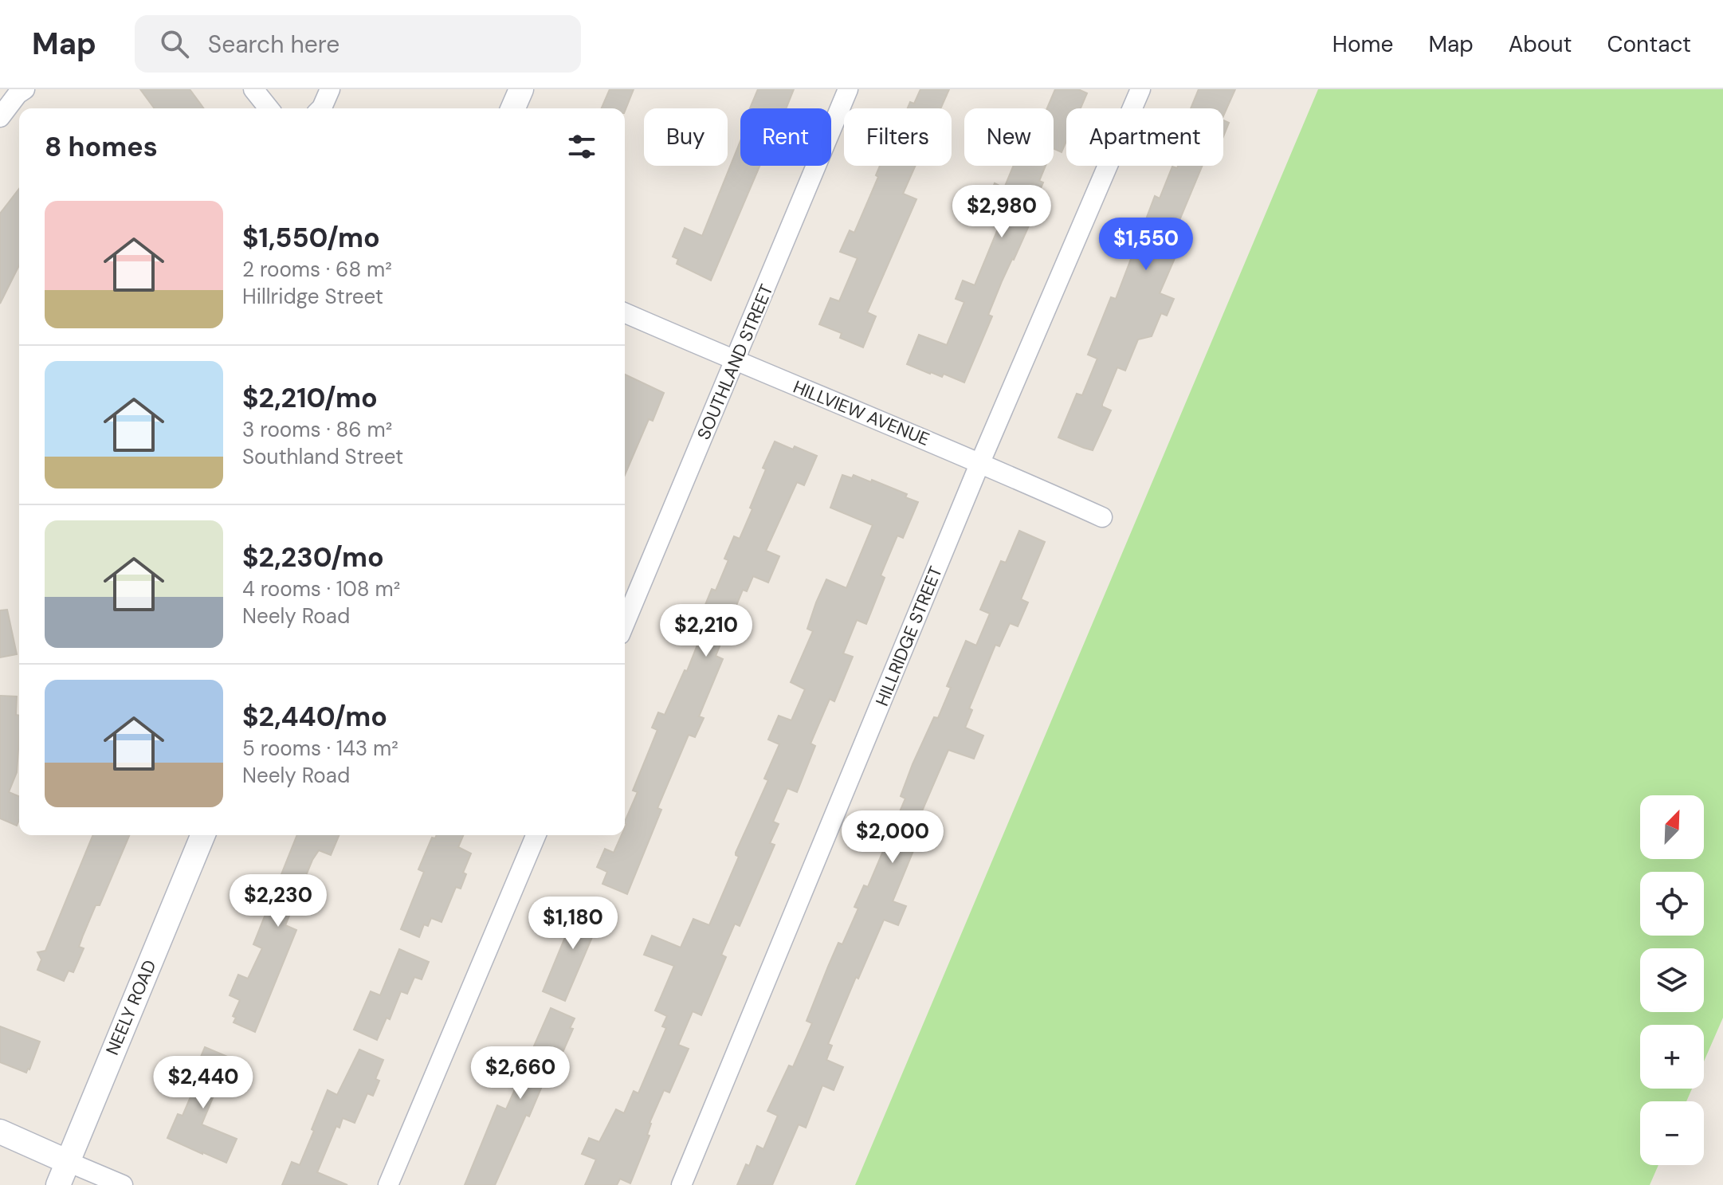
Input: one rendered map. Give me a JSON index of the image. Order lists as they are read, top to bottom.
{
  "streets": {
    "street": [
      "SOUTHLAND STREET",
      "HILLVIEW AVENUE",
      "HILLRIDGE STREET",
      "NEELY ROAD"
    ]
  },
  "crossings": [
    ["SOUTHLAND STREET", "HILLVIEW AVENUE"],
    ["HILLVIEW AVENUE", "HILLRIDGE STREET"]
  ],
  "north": "top right",
  "page": {
    "header": "Map",
    "search": "Search here",
    "nav": [
      "Home",
      "Map",
      "About",
      "Contact"
    ],
    "chip": [
      "Buy",
      "Rent",
      "Filters",
      "New",
      "Apartment"
    ],
    "heading": "8 homes",
    "price": [
      "$2,980",
      "$1,550",
      "$2,210",
      "$2,000",
      "$2,230",
      "$1,180",
      "$2,660",
      "$2,440"
    ],
    "list": [
      {
        "name": "$1,550/mo",
        "note": "2 rooms · 68 m² · Hillridge Street"
      },
      {
        "name": "$2,210/mo",
        "note": "3 rooms · 86 m² · Southland Street"
      },
      {
        "name": "$2,230/mo",
        "note": "4 rooms · 108 m² · Neely Road"
      },
      {
        "name": "$2,440/mo",
        "note": "5 rooms · 143 m² · Neely Road"
      }
    ],
    "map_buttons": ["+", "−"]
  }
}
